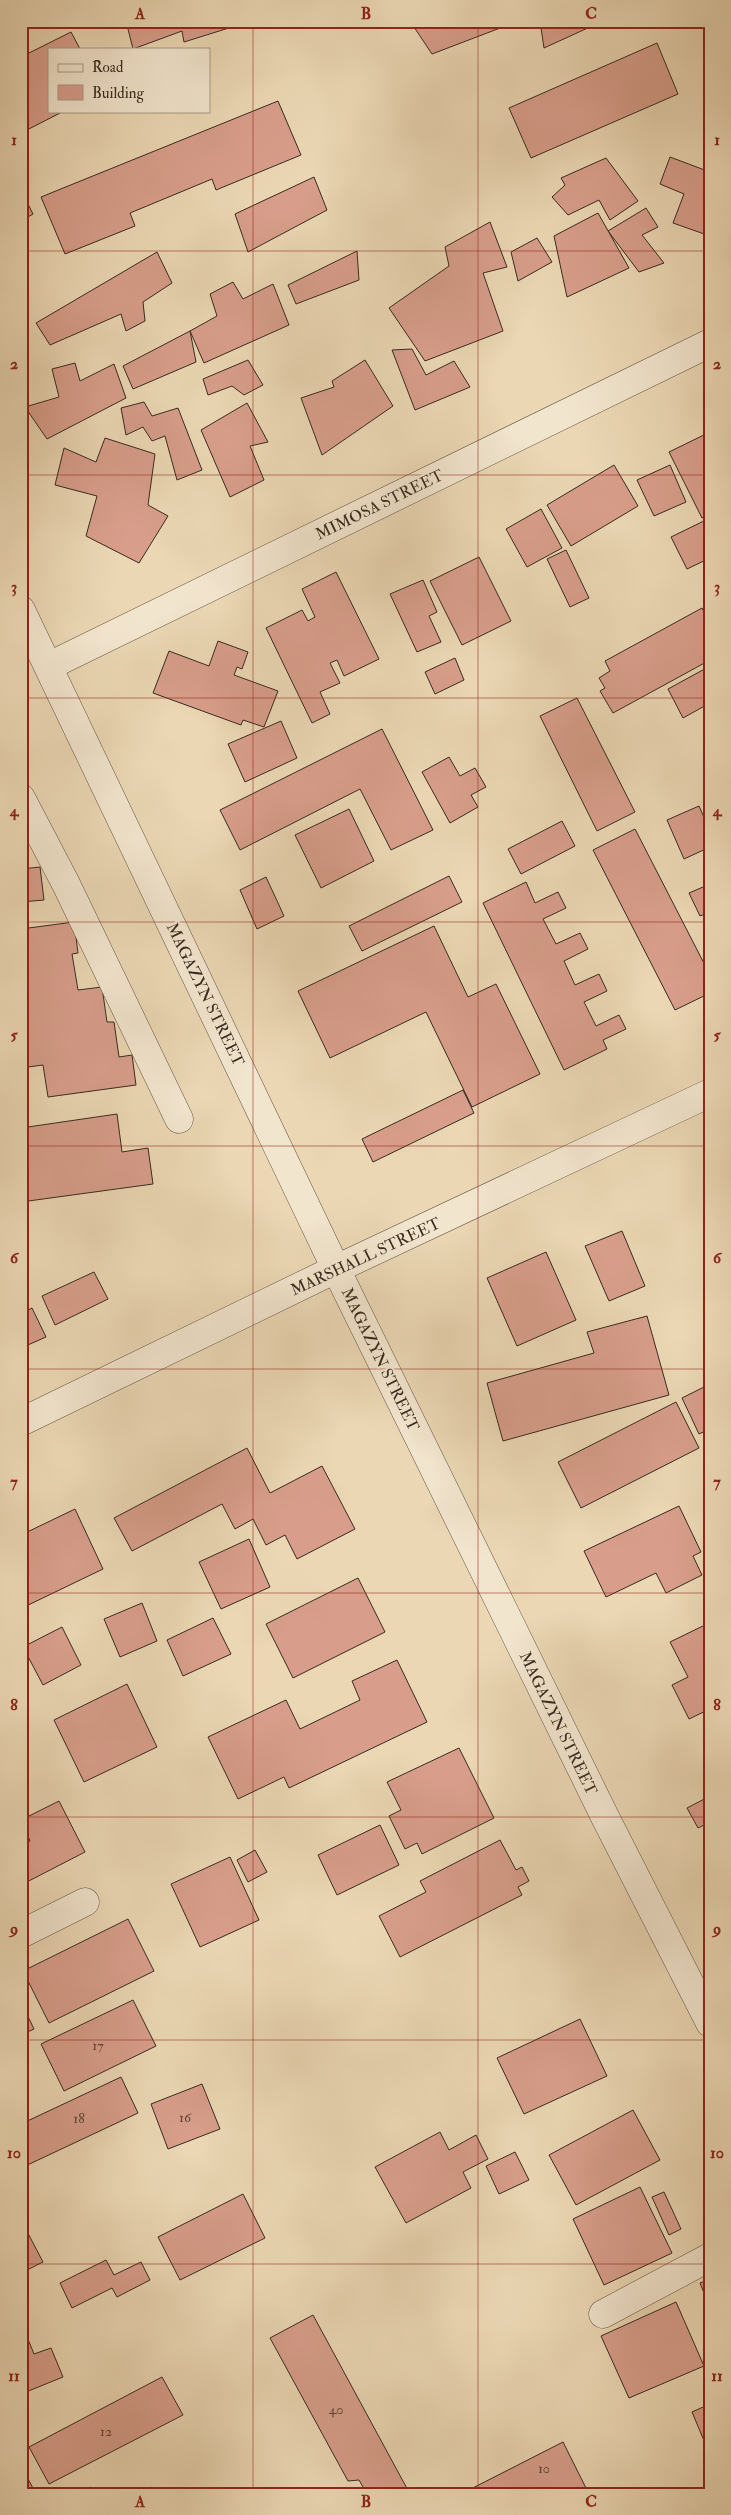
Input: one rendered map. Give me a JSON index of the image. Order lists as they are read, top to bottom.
{
  "streets": {
    "street": ["MIMOSA STREET", "MAGAZYN STREET", "MARSHALL STREET"]
  },
  "crossings": [
    ["MIMOSA STREET", "MAGAZYN STREET"],
    ["MAGAZYN STREET", "MARSHALL STREET"]
  ],
  "house_numbers": [
    "17",
    "16",
    "18",
    "40",
    "12",
    "10"
  ],
  "legend": ["Road", "Building"],
  "grid": {
    "columns": ["A", "B", "C"],
    "rows": [
      "1",
      "2",
      "3",
      "4",
      "5",
      "6",
      "7",
      "8",
      "9",
      "10",
      "11"
    ]
  }
}
